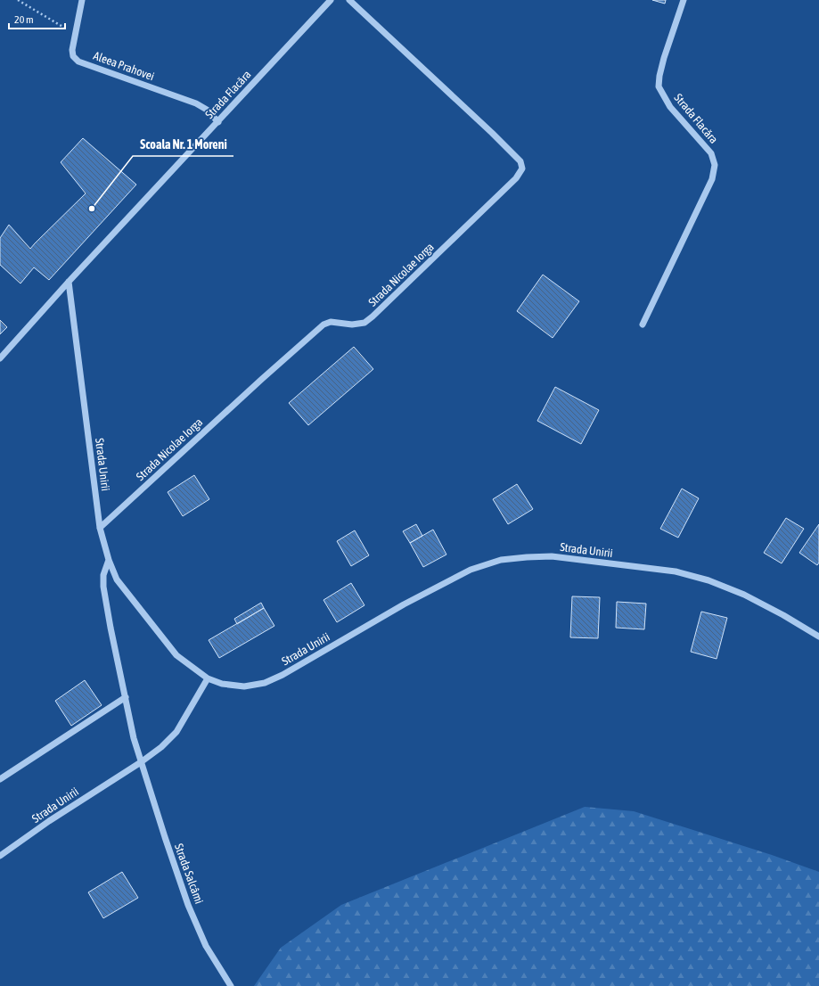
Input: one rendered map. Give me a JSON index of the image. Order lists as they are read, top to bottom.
{
  "streets": {
    "street": [
      "Aleea Prahovei",
      "Strada Flacăra",
      "Strada Nicolae Iorga",
      "Strada Unirii",
      "Strada Salcâmi"
    ]
  },
  "crossings": [
    ["Aleea Prahovei", "Strada Flacăra"],
    ["Strada Flacăra", "Strada Unirii"],
    ["Strada Nicolae Iorga", "Strada Unirii"],
    ["Strada Unirii", "Strada Salcâmi"]
  ],
  "places": ["Scoala Nr. 1 Moreni"],
  "scale_bar": "20 m"
}
